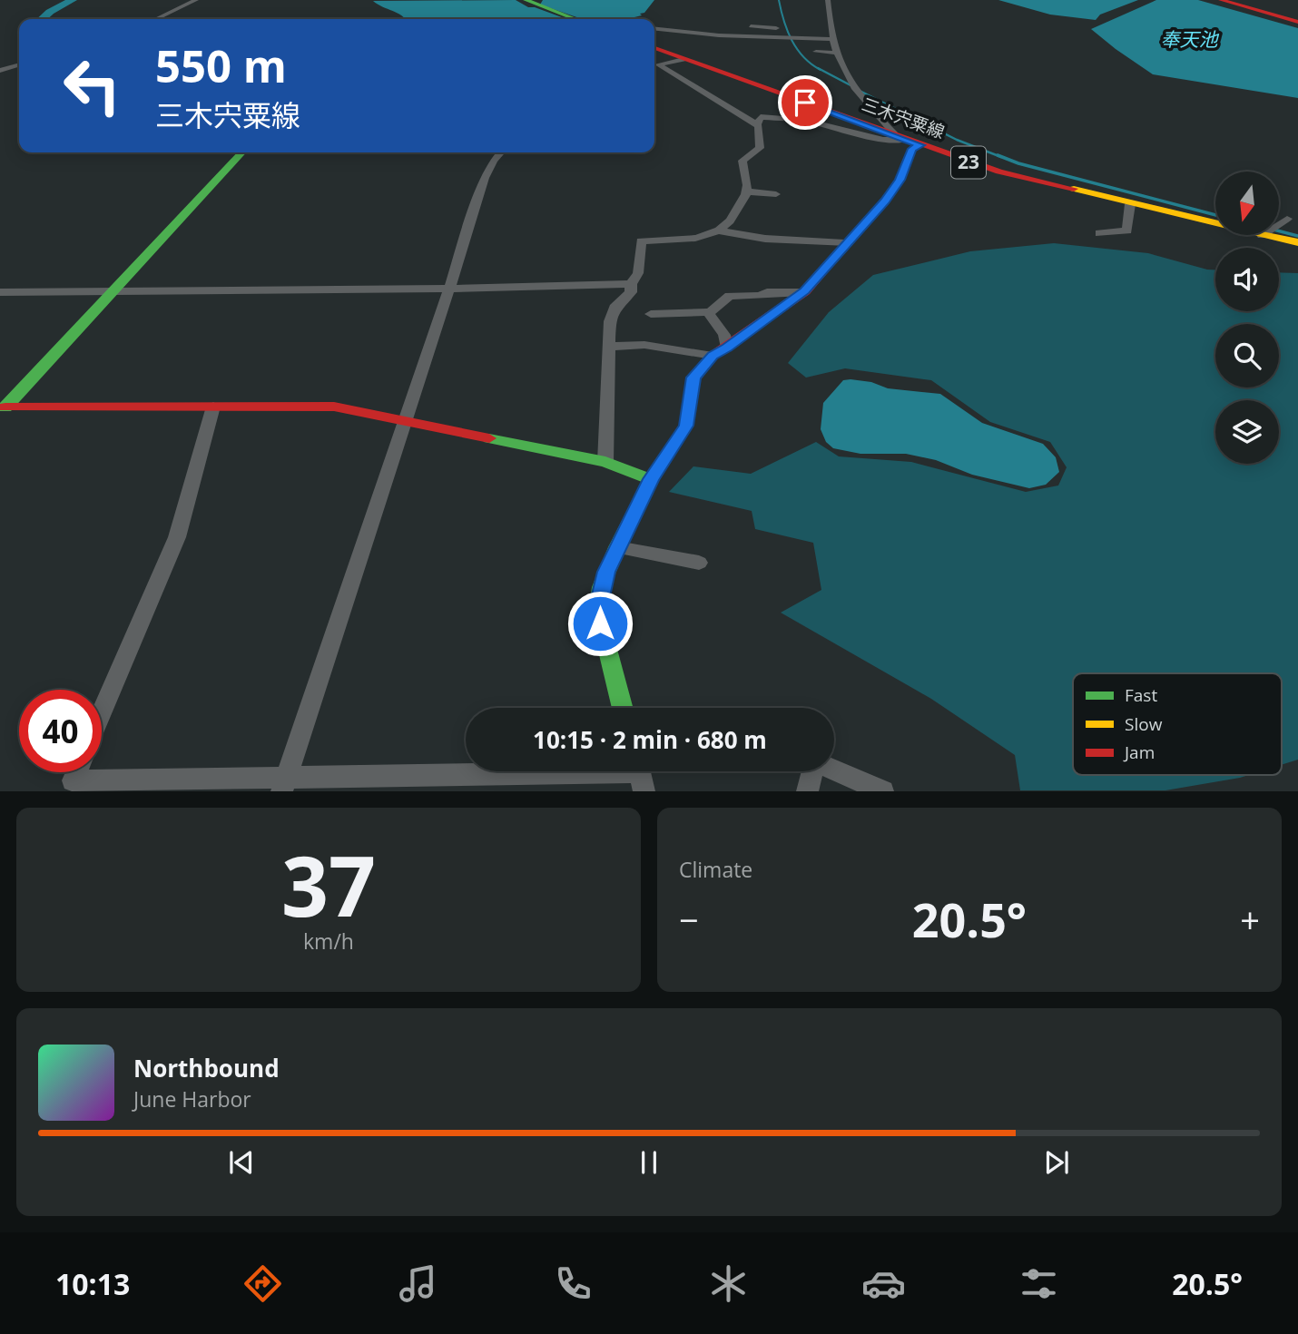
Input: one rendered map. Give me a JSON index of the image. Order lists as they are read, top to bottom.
{
  "streets": {
    "street": ["三木宍粟線", "23"]
  },
  "water": ["奉天池"],
  "legend": ["Fast", "Slow", "Jam"],
  "north": "bottom",
  "page": {
    "turn": ["550 m", "三木宍粟線"],
    "limit": "40",
    "trip": "10:15 · 2 min · 680 m",
    "tile": [
      ["37", "km/h"],
      "Climate"
    ],
    "heat": ["−", "20.5°", "+"],
    "song": ["Northbound", "June Harbor"],
    "tabs": ["10:13", "20.5°"]
  }
}
